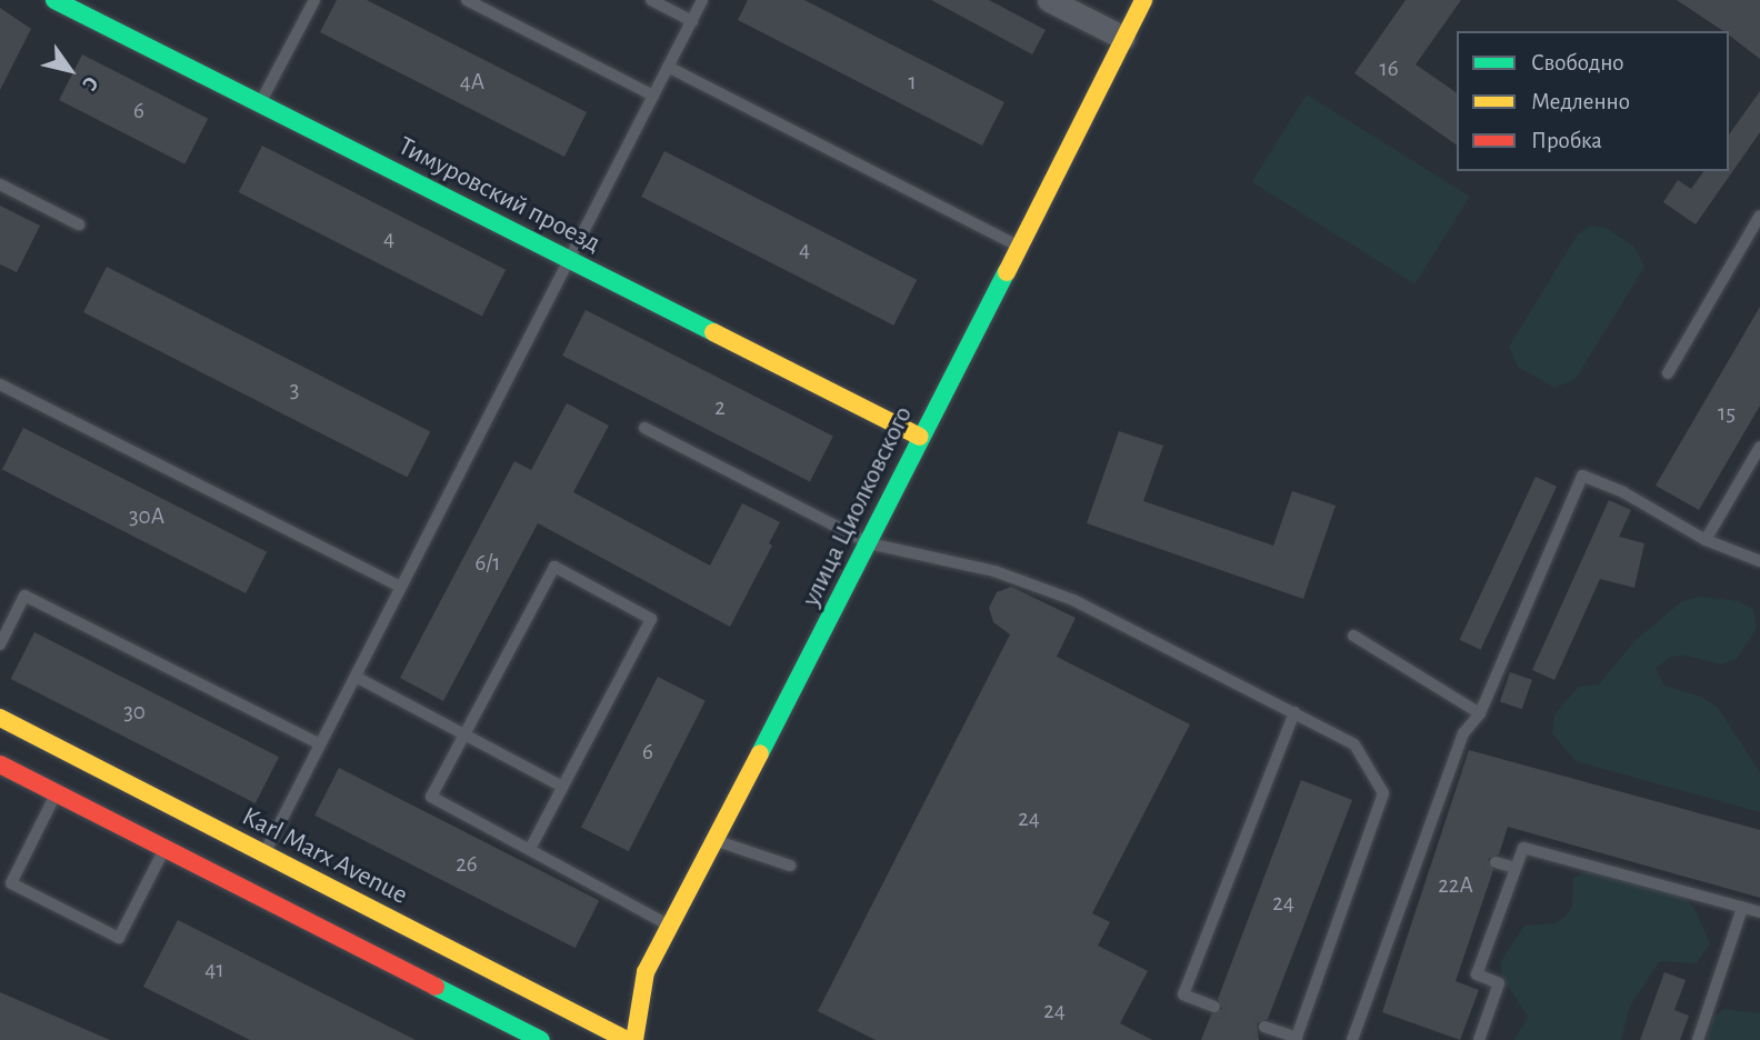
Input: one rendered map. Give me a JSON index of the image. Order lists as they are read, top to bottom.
{
  "streets": {
    "main road": ["Тимуровский проезд", "улица Циолковского", "Karl Marx Avenue"]
  },
  "crossings": [
    ["Тимуровский проезд", "улица Циолковского"]
  ],
  "house_numbers": [
    "16",
    "4А",
    "1",
    "6",
    "4",
    "4",
    "3",
    "2",
    "15",
    "30А",
    "6/1",
    "30",
    "6",
    "24",
    "26",
    "22А",
    "24",
    "41",
    "24"
  ],
  "legend": ["Свободно", "Медленно", "Пробка"],
  "north": "bottom right"
}
